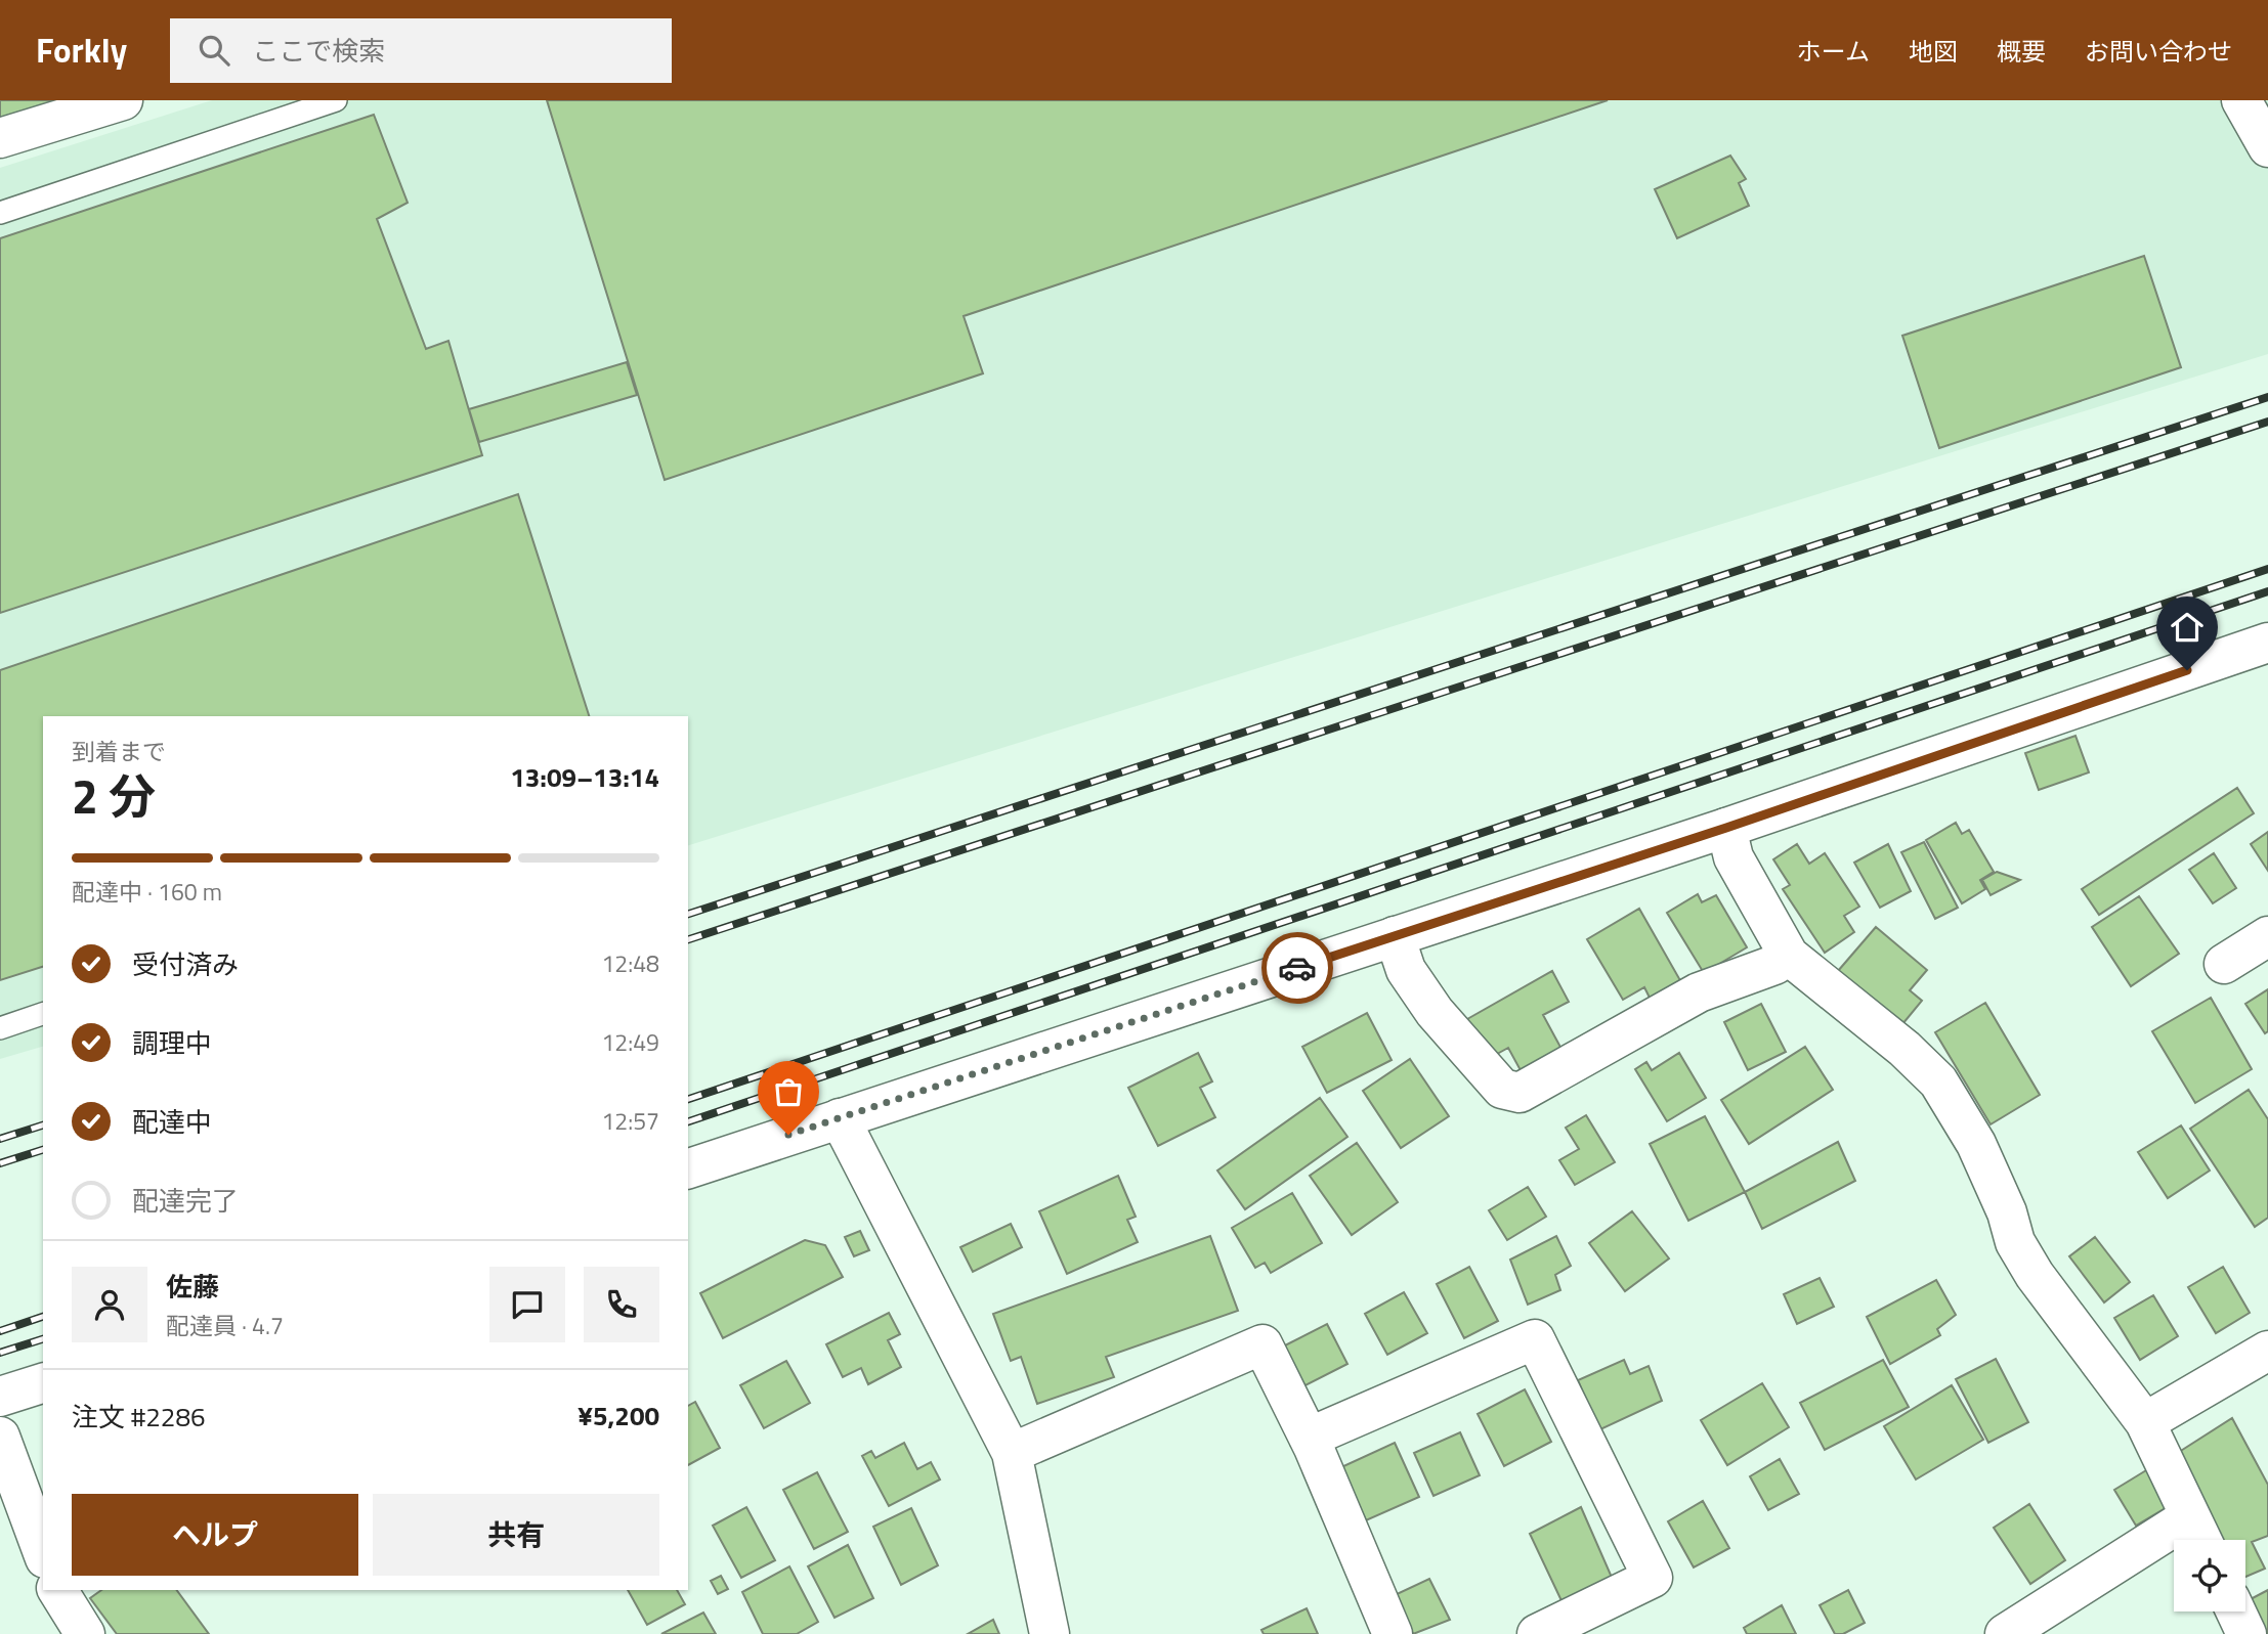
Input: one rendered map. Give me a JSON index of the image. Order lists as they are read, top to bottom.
{
  "page": {
    "header": "Forkly",
    "search": "ここで検索",
    "nav": [
      "ホーム",
      "地図",
      "概要",
      "お問い合わせ"
    ],
    "heading": ["2 分", "到着まで", "13:09–13:14"],
    "panel": [
      "佐藤",
      "配達員 · 4.7",
      "注文 #2286",
      "¥5,200"
    ],
    "bar": "配達中 · 160 m",
    "list": [
      ["受付済み", "12:48"],
      ["調理中", "12:49"],
      ["配達中", "12:57"],
      "配達完了"
    ],
    "buttons": ["ヘルプ", "共有"]
  }
}
